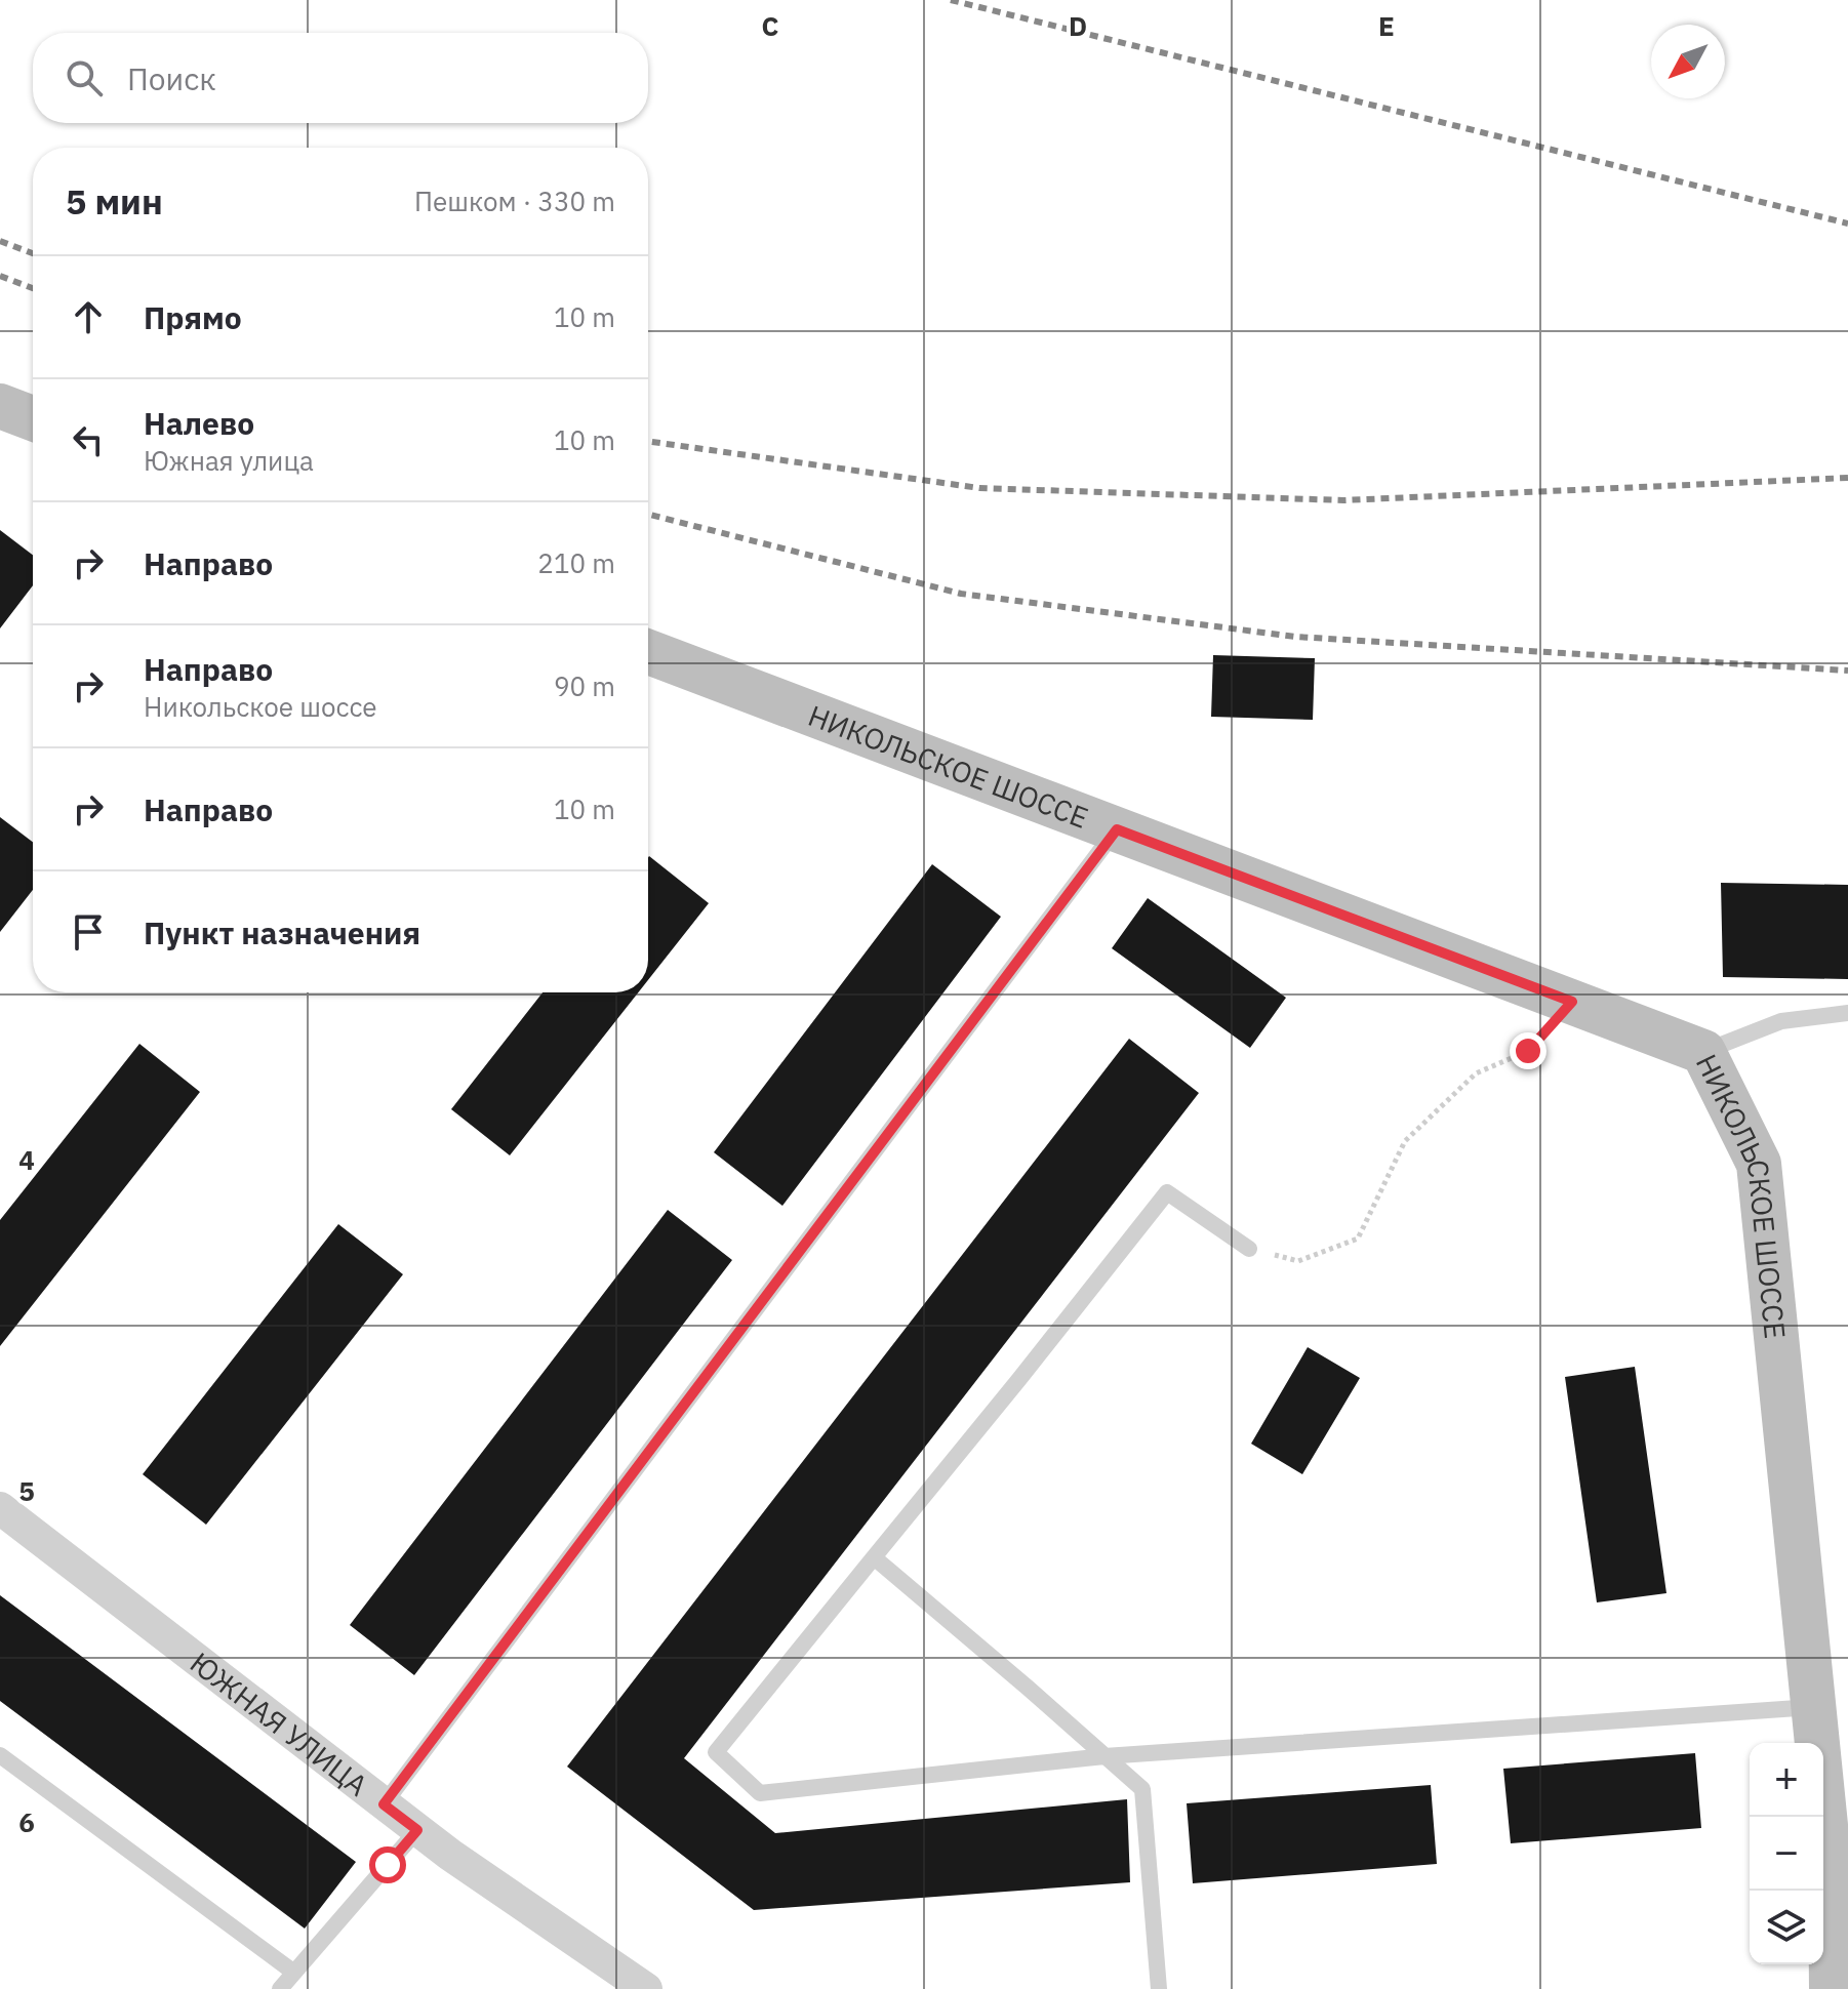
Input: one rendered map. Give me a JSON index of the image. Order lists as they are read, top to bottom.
{
  "streets": {
    "street": ["НИКОЛЬСКОЕ ШОССЕ", "ЮЖНАЯ УЛИЦА"]
  },
  "north": "bottom left",
  "page": {
    "search": "Поиск",
    "heading": ["5 мин", "Пешком · 330 m"],
    "list": [
      ["Прямо", "10 m"],
      ["Налево", "Южная улица", "10 m"],
      ["Направо", "210 m"],
      ["Направо", "Никольское шоссе", "90 m"],
      ["Направо", "10 m"],
      "Пункт назначения"
    ],
    "map_buttons": ["+", "−"]
  },
  "grid": {
    "columns": ["C", "D", "E"],
    "rows": ["4", "5", "6"]
  }
}
